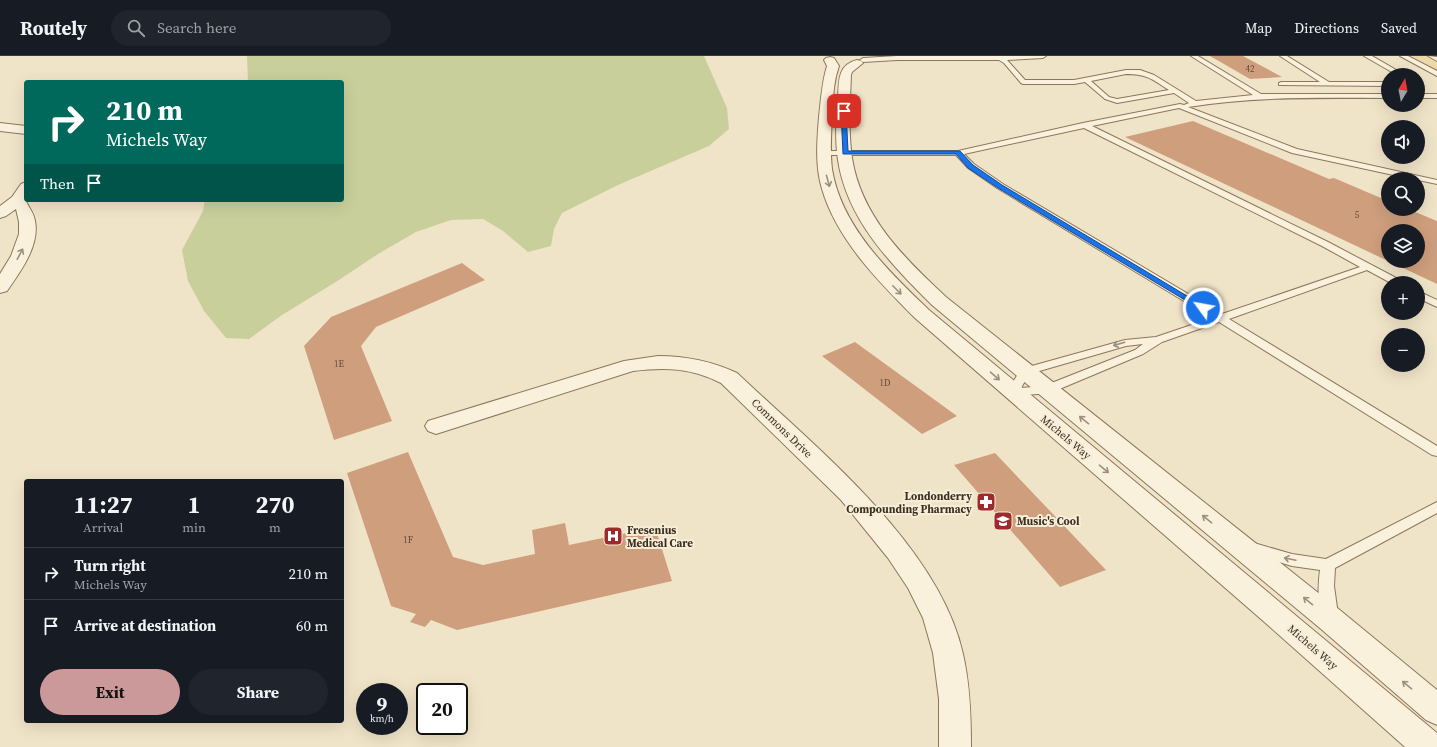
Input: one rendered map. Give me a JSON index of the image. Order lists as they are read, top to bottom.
{
  "streets": {
    "street": ["Commons Drive", "Michels Way"]
  },
  "places": {
    "pharmacy": ["Londonderry Compounding Pharmacy"],
    "school or university": ["Music's Cool"],
    "hospital": ["Fresenius Medical Care"]
  },
  "house_numbers": [
    "42",
    "5",
    "1E",
    "1D",
    "1F"
  ],
  "north": "top",
  "page": {
    "header": "Routely",
    "search": "Search here",
    "nav": ["Map", "Directions", "Saved"],
    "map_buttons": ["+", "−"],
    "turn": ["210 m", "Michels Way"],
    "then": "Then",
    "eta": [
      "11:27",
      "Arrival",
      "1",
      "min",
      "270",
      "m"
    ],
    "list": [
      {
        "name": "Turn right",
        "note": "Michels Way",
        "value": "210 m"
      },
      {
        "name": "Arrive at destination",
        "value": "60 m"
      }
    ],
    "buttons": ["Exit", "Share"],
    "speed": "9 km/h",
    "limit": "20"
  }
}
